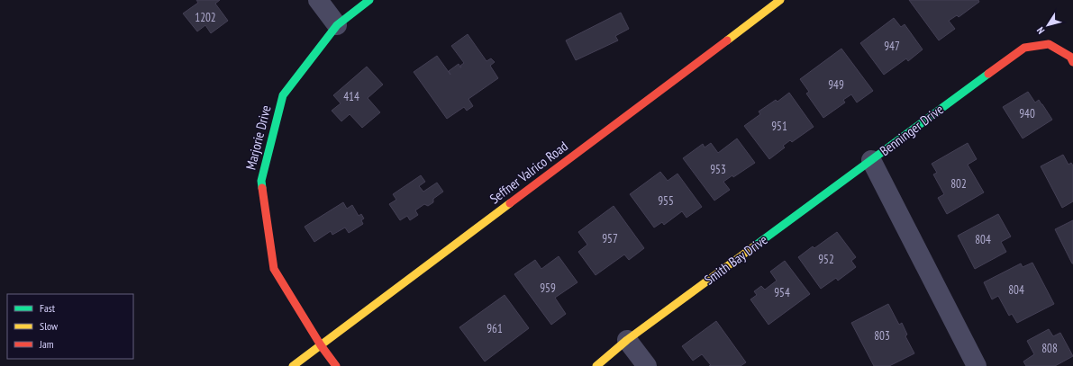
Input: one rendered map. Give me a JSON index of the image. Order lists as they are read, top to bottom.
{
  "streets": {
    "street": [
      "Benninger Drive",
      "Marjorie Drive",
      "Seffner Valrico Road",
      "Smith Bay Drive"
    ]
  },
  "crossings": [
    ["Benninger Drive", "Smith Bay Drive"],
    ["Marjorie Drive", "Seffner Valrico Road"]
  ],
  "house_numbers": [
    "1202",
    "947",
    "949",
    "414",
    "940",
    "951",
    "953",
    "802",
    "955",
    "957",
    "804",
    "952",
    "959",
    "804",
    "954",
    "961",
    "803",
    "808"
  ],
  "legend": ["Fast", "Slow", "Jam"],
  "north": "bottom left"
}
